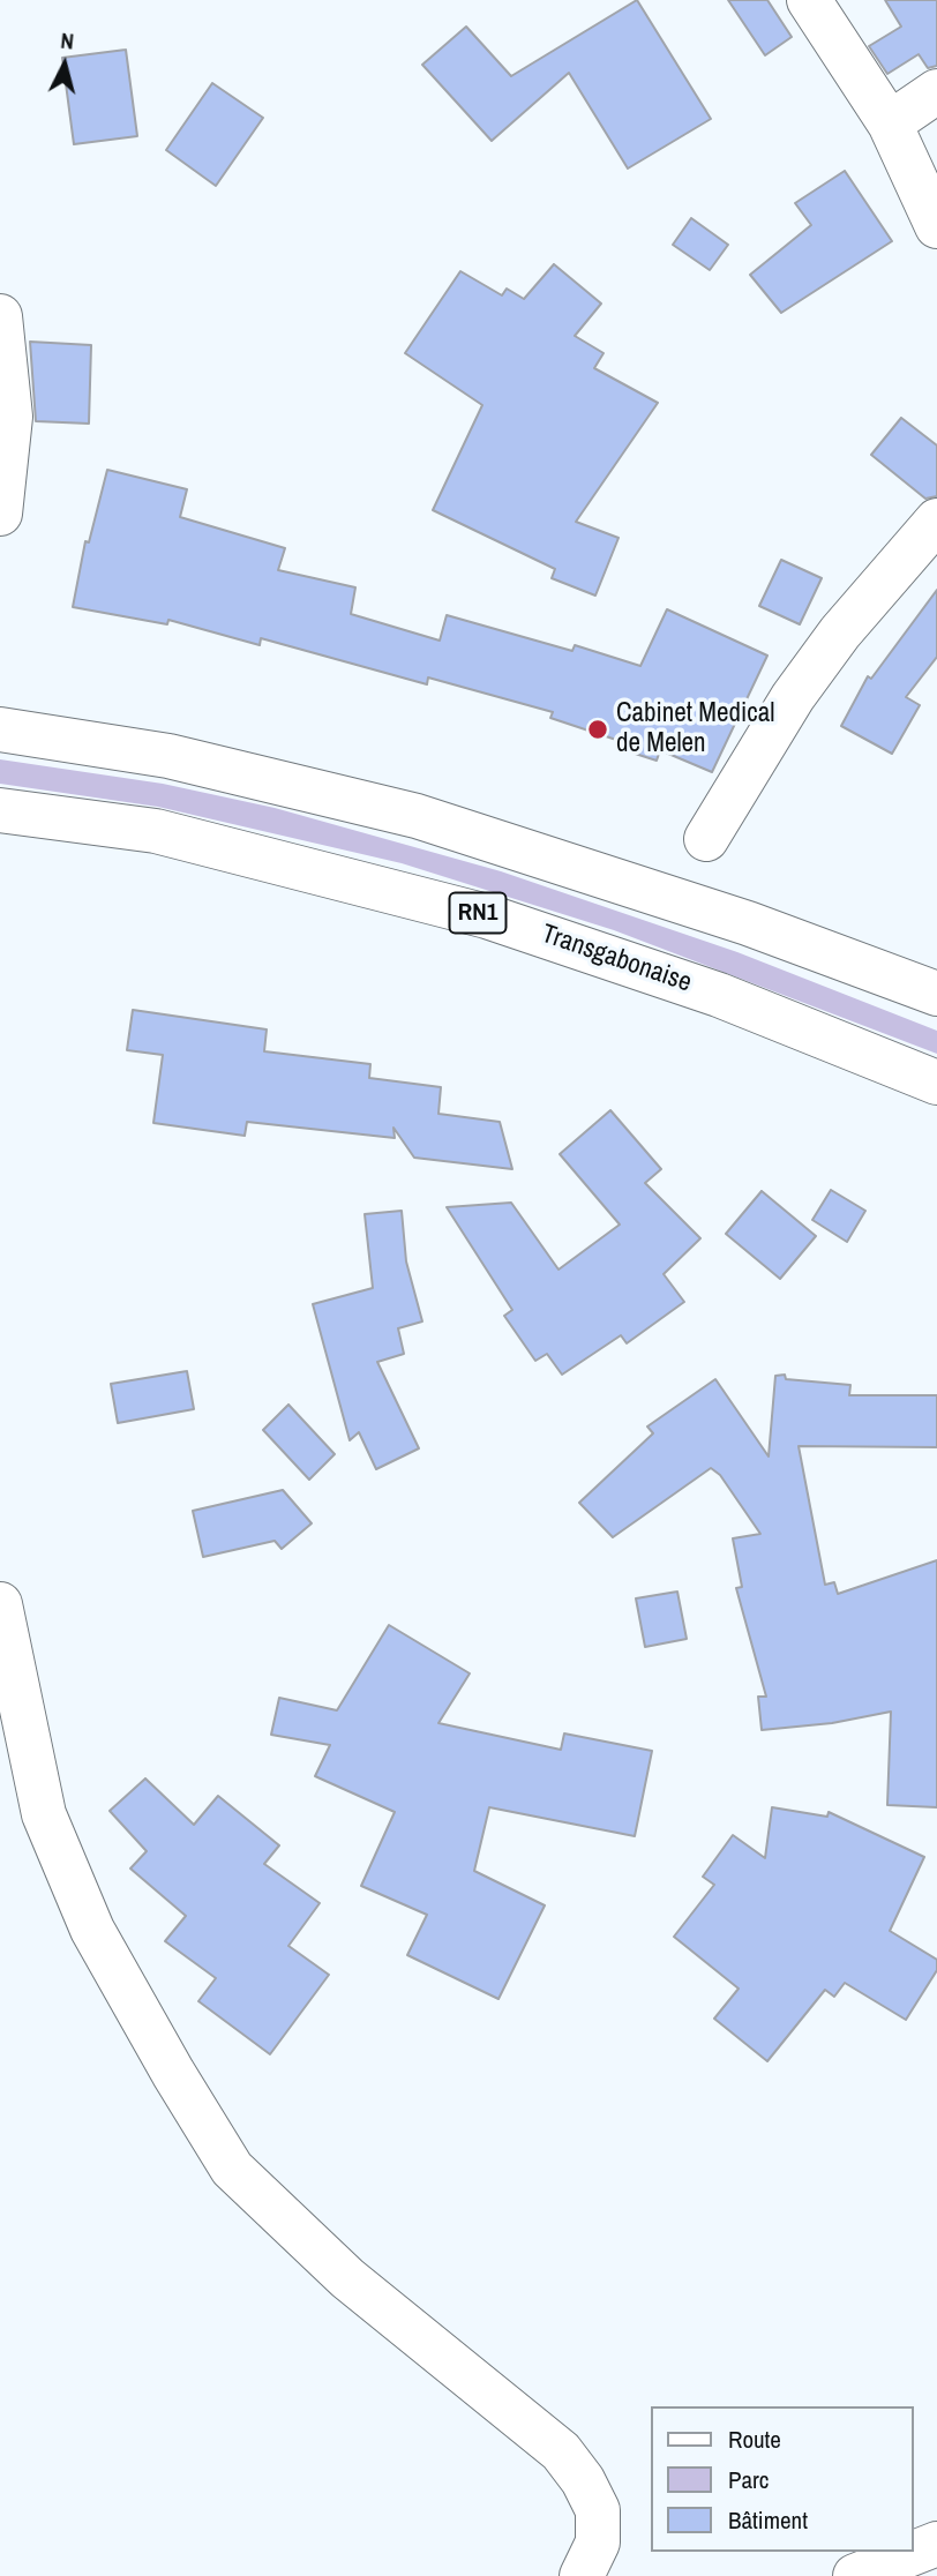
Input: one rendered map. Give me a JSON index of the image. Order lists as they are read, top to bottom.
{
  "streets": {
    "main road": ["RN1", "Transgabonaise"]
  },
  "places": ["Cabinet Medical de Melen"],
  "legend": ["Route", "Parc", "Bâtiment"],
  "north": "top"
}
